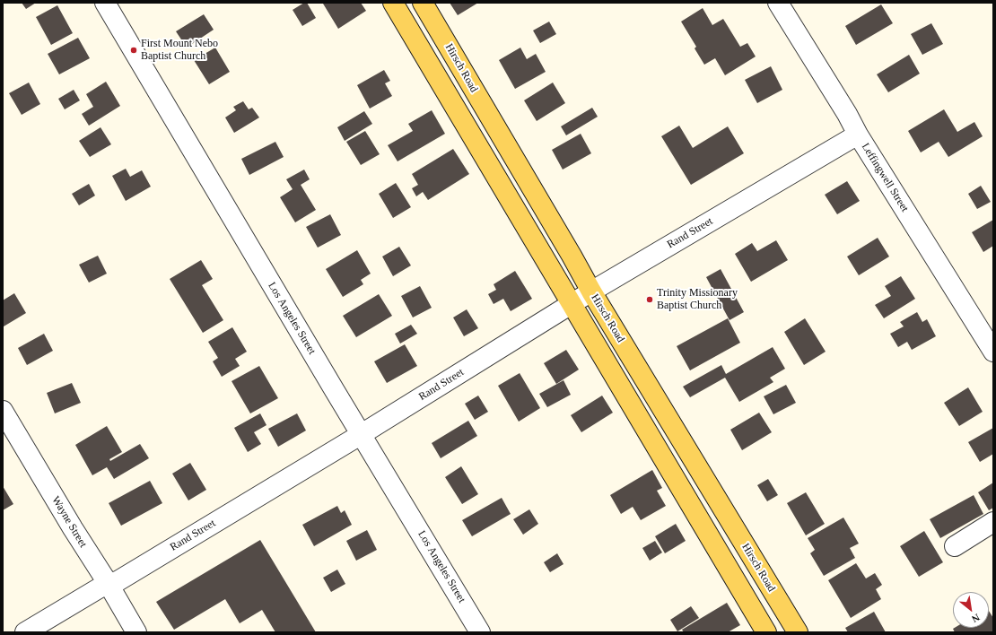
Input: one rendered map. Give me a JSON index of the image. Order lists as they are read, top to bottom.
{
  "streets": {
    "main road": ["Hirsch Road"],
    "street": [
      "Leffingwell Street",
      "Rand Street",
      "Los Angeles Street",
      "Wayne Street"
    ]
  },
  "crossings": [
    ["Hirsch Road", "Rand Street"],
    ["Leffingwell Street", "Rand Street"],
    ["Rand Street", "Los Angeles Street"],
    ["Rand Street", "Wayne Street"]
  ],
  "places": ["First Mount Nebo Baptist Church", "Trinity Missionary Baptist Church"],
  "north": "bottom right"
}
